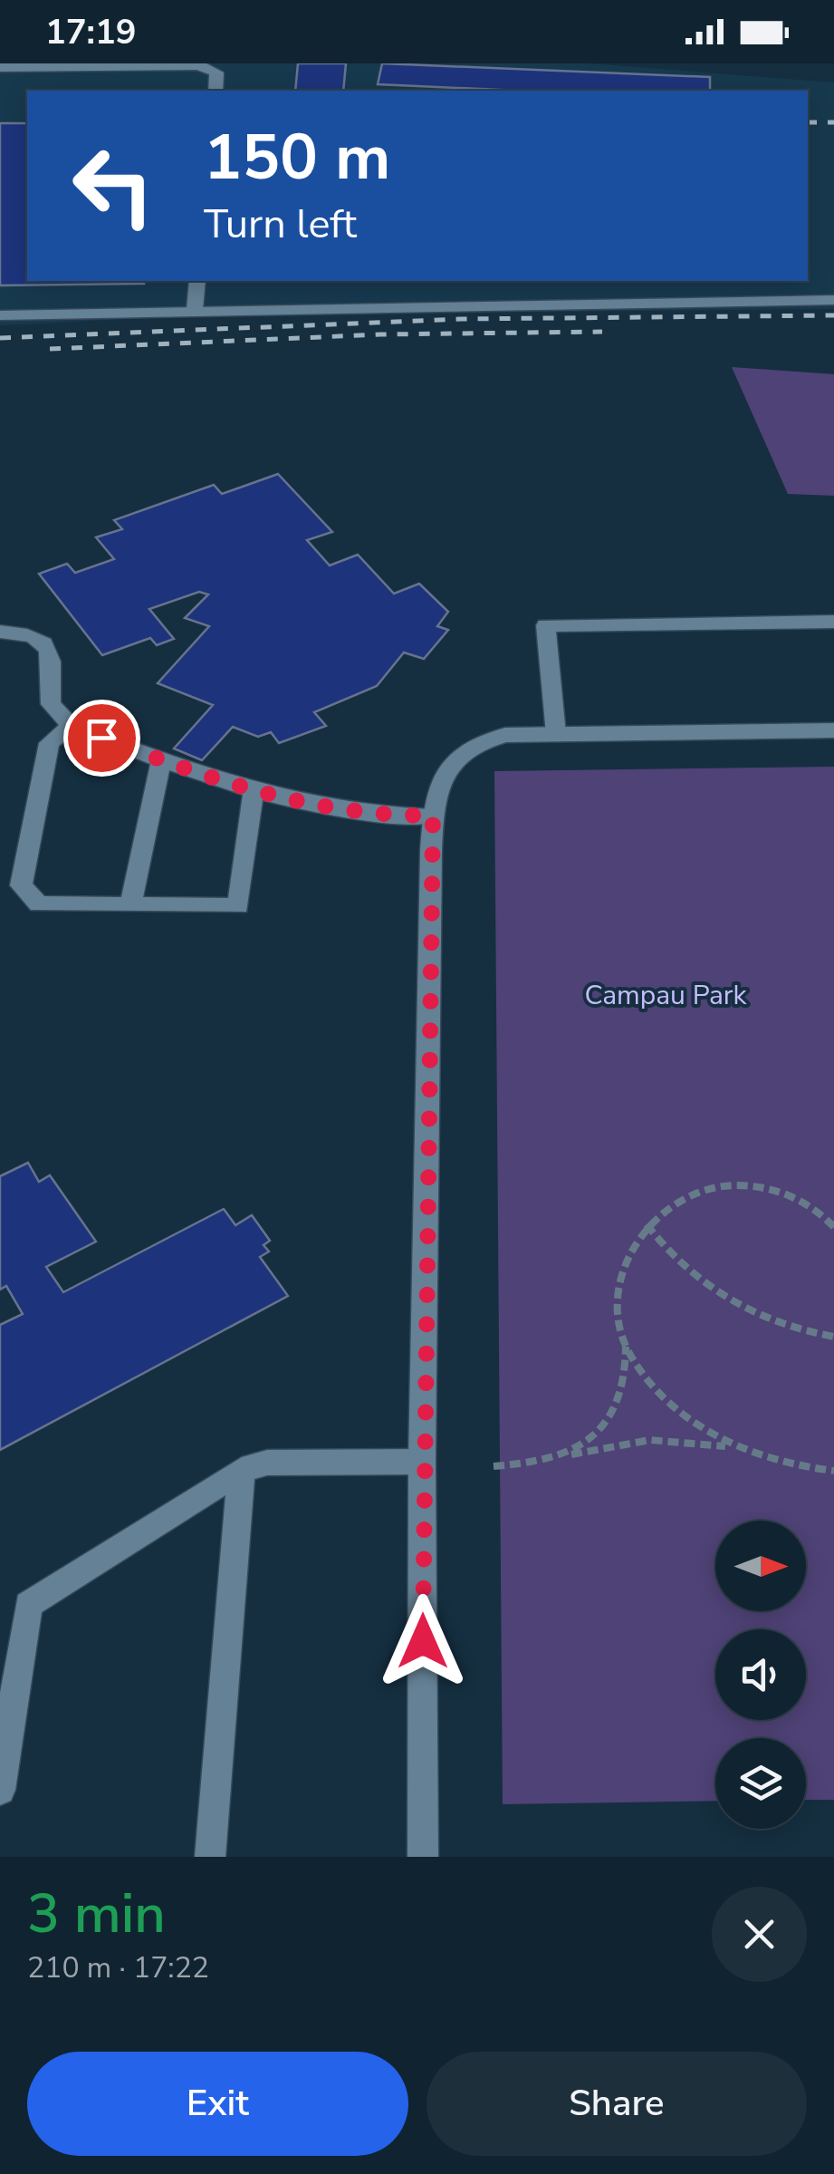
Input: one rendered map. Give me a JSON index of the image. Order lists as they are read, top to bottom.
{
  "parks": ["Campau Park"],
  "north": "right",
  "page": {
    "status": "17:19",
    "turn": ["150 m", "Turn left"],
    "heading": ["3 min", "210 m · 17:22"],
    "buttons": ["Exit", "Share"]
  }
}
